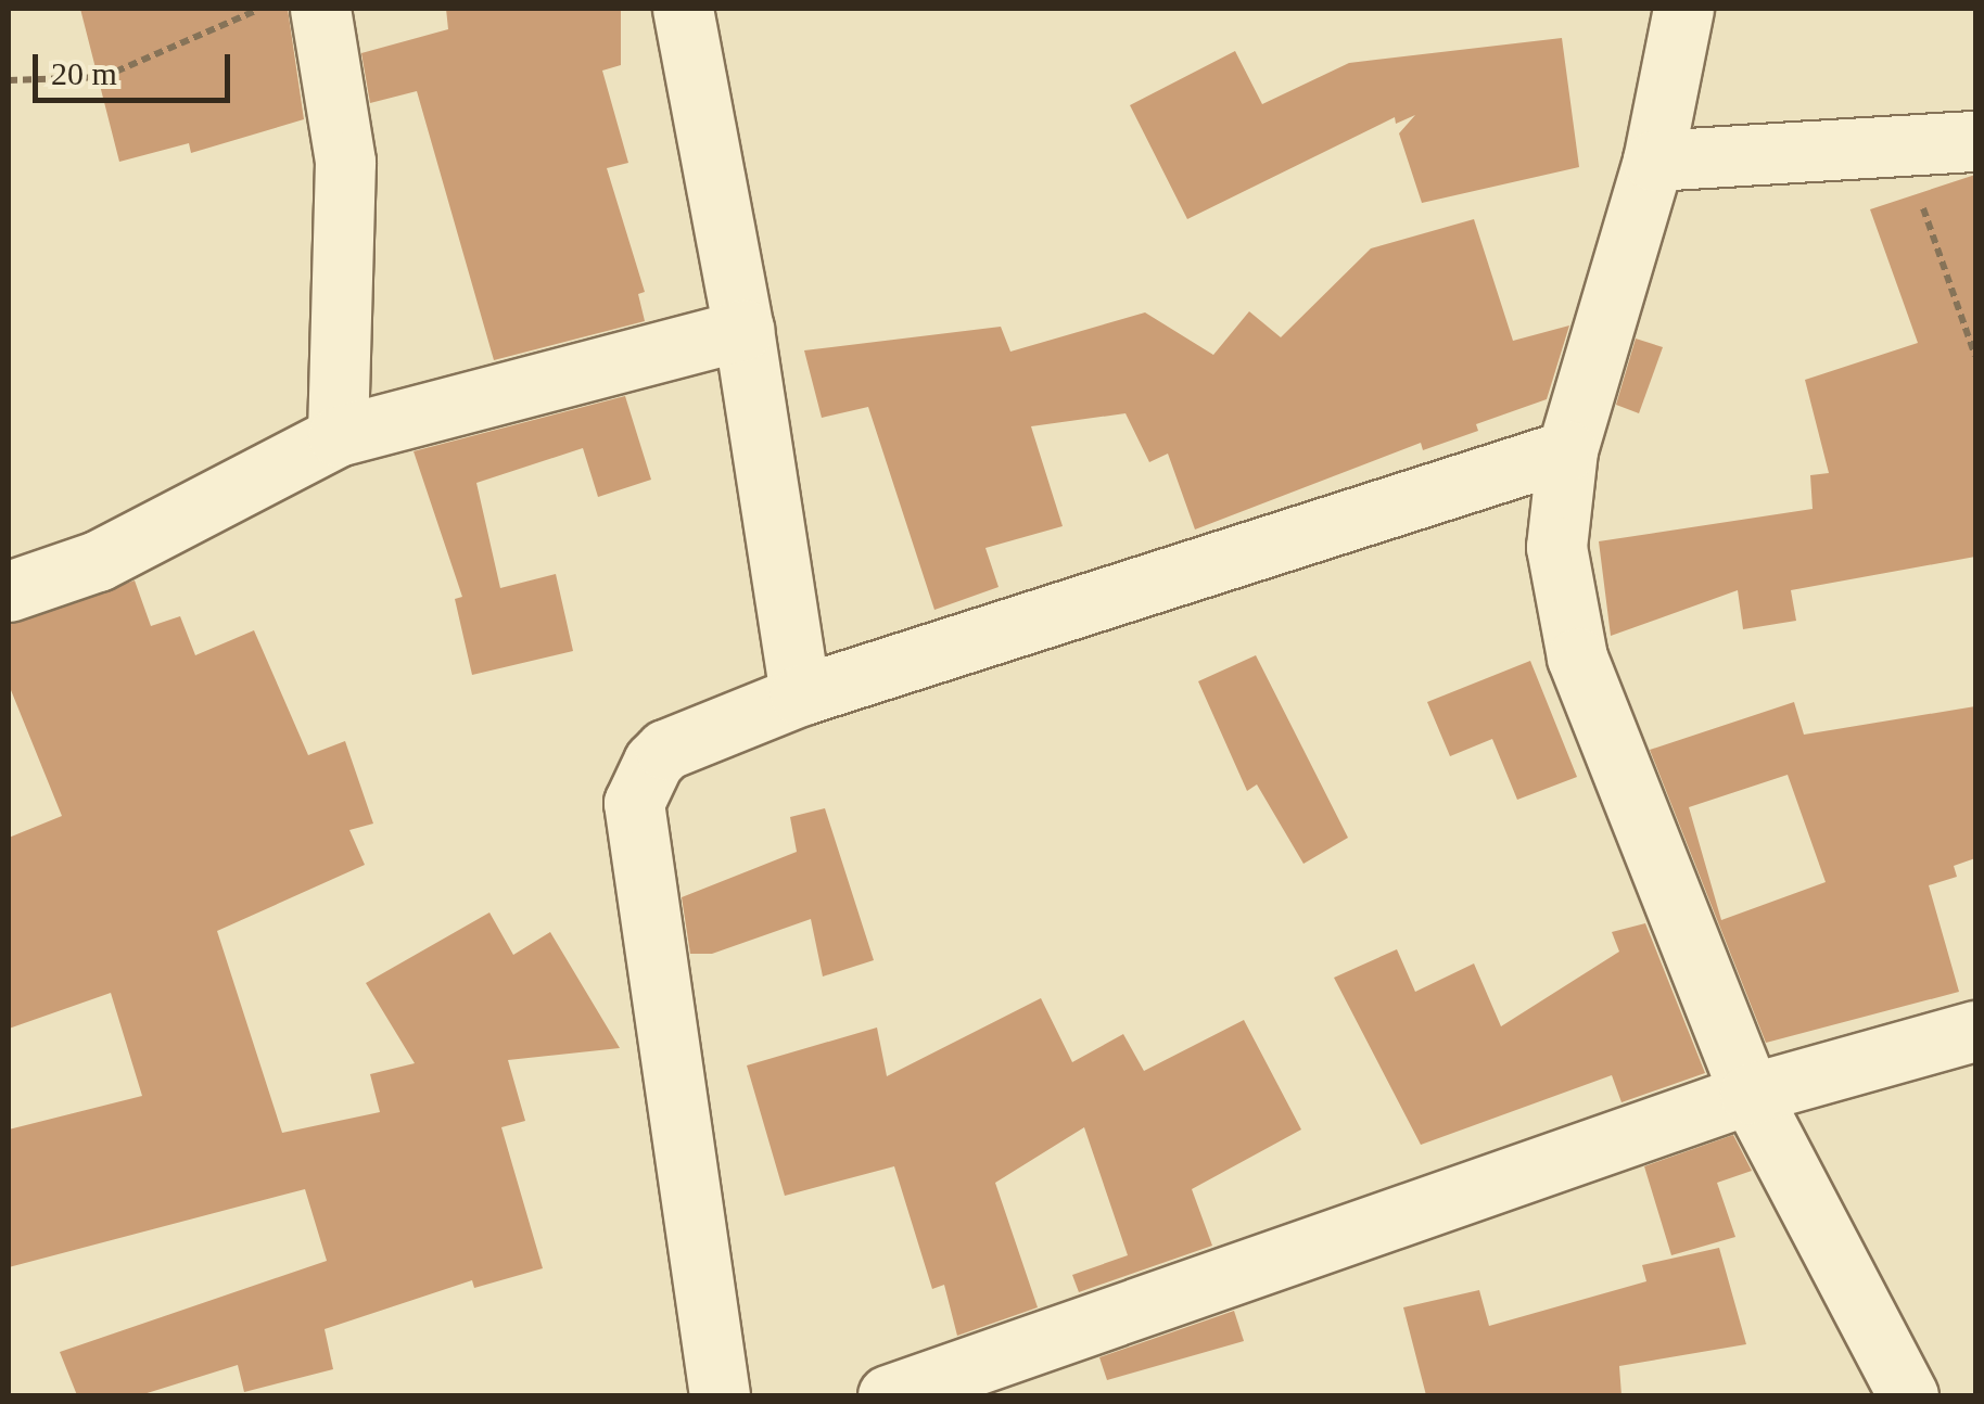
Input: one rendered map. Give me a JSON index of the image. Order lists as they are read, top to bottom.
{
  "scale_bar": "20 m"
}
